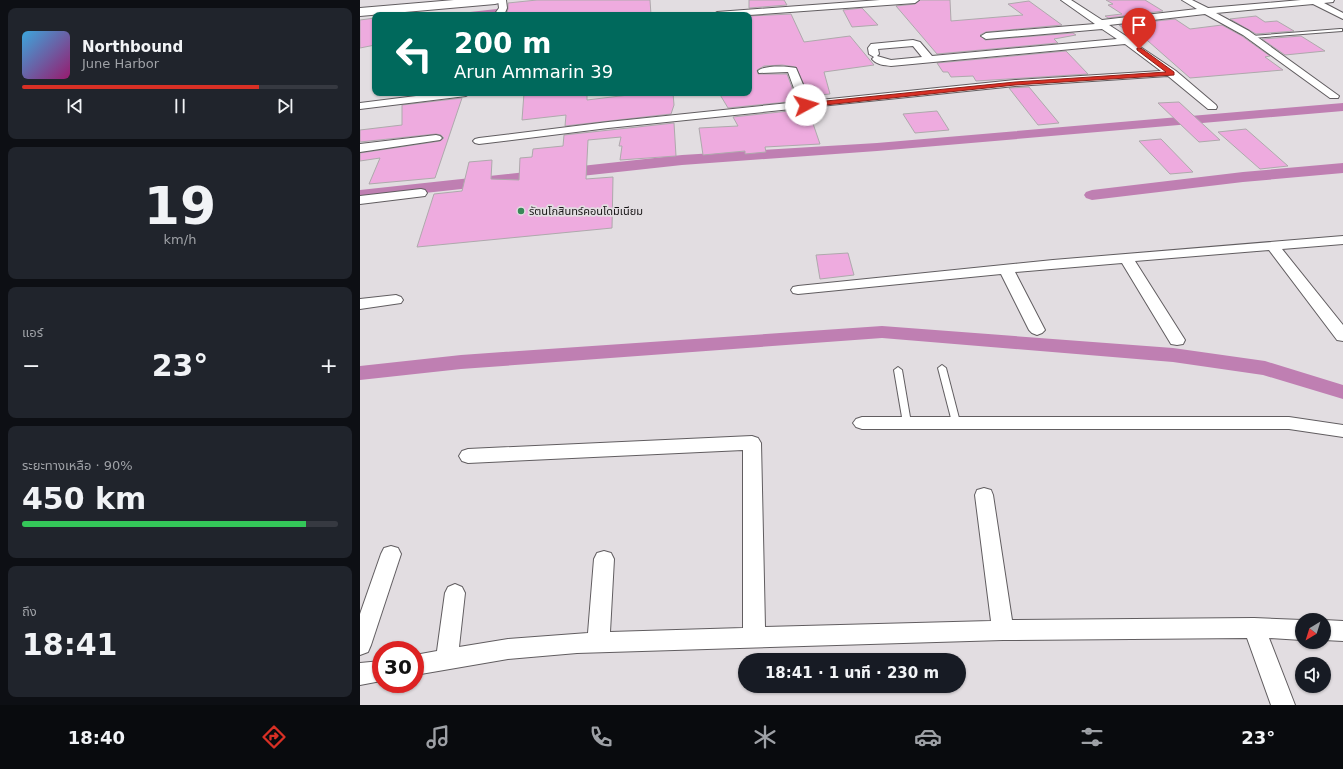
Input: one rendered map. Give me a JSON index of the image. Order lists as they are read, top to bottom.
{
  "places": ["รัตนโกสินทร์คอนโดมิเนียม"],
  "north": "bottom left",
  "page": {
    "turn": ["200 m", "Arun Ammarin 39"],
    "song": ["Northbound", "June Harbor"],
    "tile": [
      ["19", "km/h"],
      "แอร์",
      ["ระยะทางเหลือ · 90%", "450 km"],
      ["ถึง", "18:41"]
    ],
    "heat": ["−", "23°", "+"],
    "limit": "30",
    "trip": "18:41 · 1 นาที · 230 m",
    "tabs": ["18:40", "23°"]
  }
}
